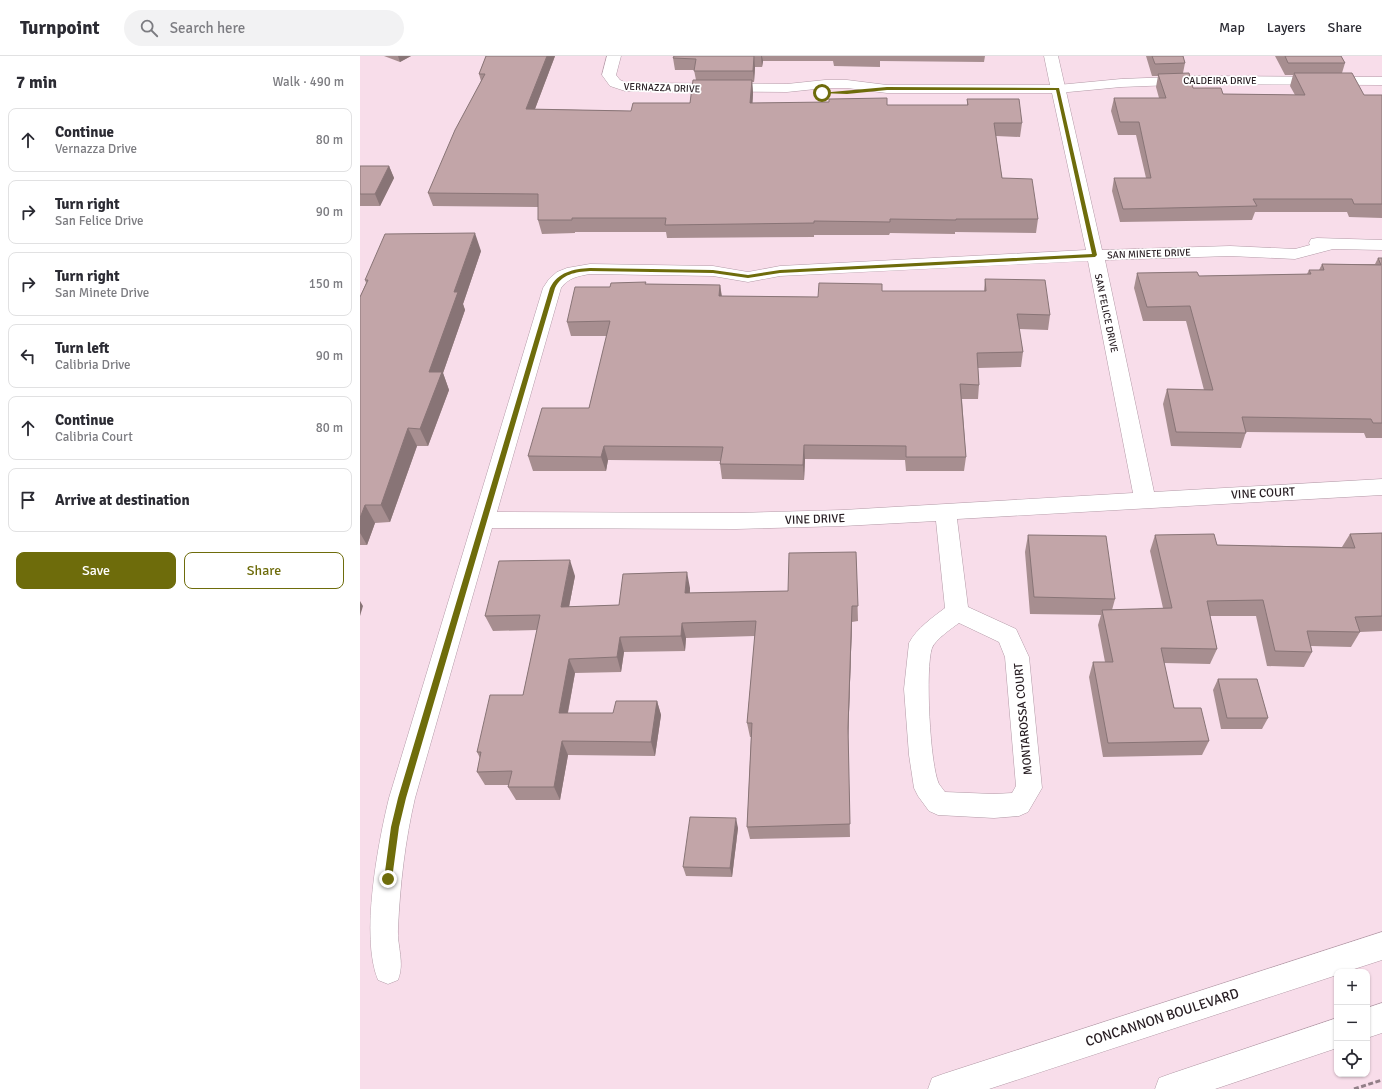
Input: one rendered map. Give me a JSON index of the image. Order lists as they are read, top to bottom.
{
  "streets": {
    "street": [
      "CALDEIRA DRIVE",
      "VERNAZZA DRIVE",
      "SAN MINETE DRIVE",
      "SAN FELICE DRIVE",
      "VINE COURT",
      "VINE DRIVE",
      "MONTAROSSA COURT",
      "CONCANNON BOULEVARD"
    ]
  },
  "crossings": [
    ["CALDEIRA DRIVE", "VERNAZZA DRIVE"],
    ["CALDEIRA DRIVE", "SAN FELICE DRIVE"],
    ["VERNAZZA DRIVE", "SAN FELICE DRIVE"],
    ["SAN MINETE DRIVE", "SAN FELICE DRIVE"],
    ["SAN MINETE DRIVE", "VINE DRIVE"],
    ["SAN FELICE DRIVE", "VINE COURT"],
    ["SAN FELICE DRIVE", "VINE DRIVE"],
    ["VINE COURT", "VINE DRIVE"]
  ],
  "page": {
    "header": "Turnpoint",
    "search": "Search here",
    "nav": ["Map", "Layers", "Share"],
    "heading": ["7 min", "Walk · 490 m"],
    "list": [
      ["Continue", "Vernazza Drive", "80 m"],
      ["Turn right", "San Felice Drive", "90 m"],
      ["Turn right", "San Minete Drive", "150 m"],
      ["Turn left", "Calibria Drive", "90 m"],
      ["Continue", "Calibria Court", "80 m"],
      "Arrive at destination"
    ],
    "buttons": ["Save", "Share"],
    "map_buttons": ["+", "−"]
  }
}
